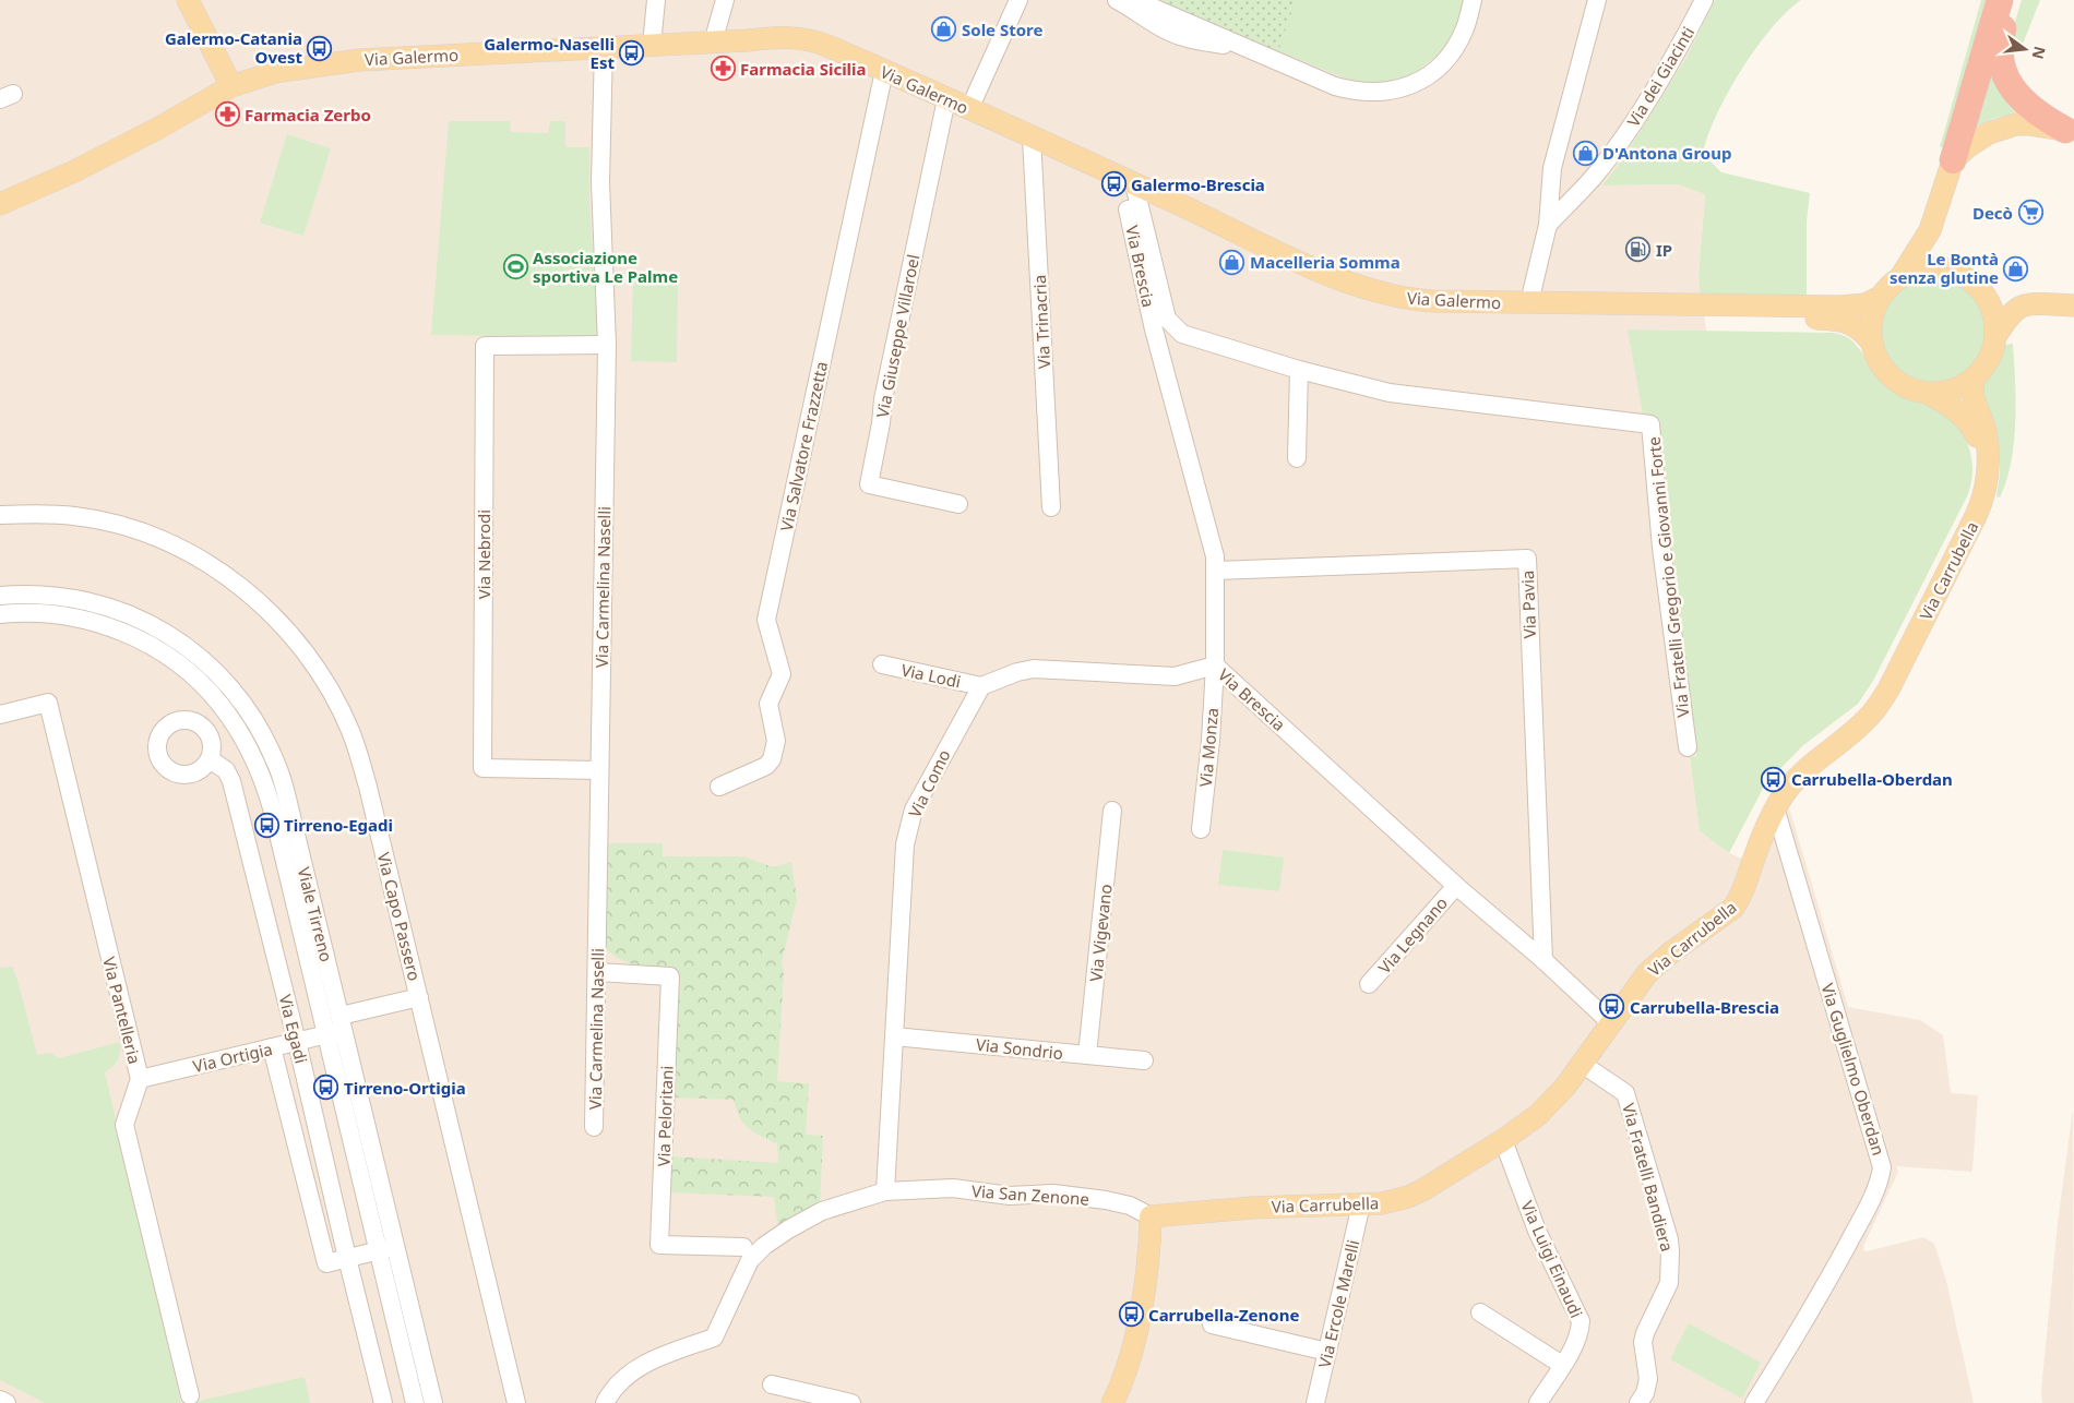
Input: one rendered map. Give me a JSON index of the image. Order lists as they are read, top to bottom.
{
  "streets": {
    "main road": ["Via Galermo", "Via Carrubella"],
    "street": [
      "Via dei Giacinti",
      "Via Brescia",
      "Via Trinacria",
      "Via Giuseppe Villaroel",
      "Via Salvatore Frazzetta",
      "Via Nebrodi",
      "Via Fratelli Gregorio e Giovanni Forte",
      "Via Carmelina Naselli",
      "Via Pavia",
      "Via Lodi",
      "Via Monza",
      "Via Como",
      "Viale Tirreno",
      "Via Capo Passero",
      "Via Vigevano",
      "Via Legnano",
      "Via Pantelleria",
      "Via Egadi",
      "Via Sondrio",
      "Via Ortigia",
      "Via Guglielmo Oberdan",
      "Via Peloritani",
      "Via Fratelli Bandiera",
      "Via San Zenone",
      "Via Luigi Einaudi",
      "Via Ercole Marelli"
    ]
  },
  "crossings": [
    ["Via Galermo", "Via Brescia"],
    ["Via Galermo", "Via Trinacria"],
    ["Via Galermo", "Via Giuseppe Villaroel"],
    ["Via Galermo", "Via Salvatore Frazzetta"],
    ["Via Galermo", "Via Fratelli Gregorio e Giovanni Forte"],
    ["Via Galermo", "Via Carmelina Naselli"],
    ["Via Brescia", "Via Carrubella"],
    ["Via Brescia", "Via Fratelli Gregorio e Giovanni Forte"],
    ["Via Brescia", "Via Pavia"],
    ["Via Brescia", "Via Monza"],
    ["Via Brescia", "Via Legnano"],
    ["Via Nebrodi", "Via Carmelina Naselli"],
    ["Via Carrubella", "Via Guglielmo Oberdan"],
    ["Via Carrubella", "Via Fratelli Bandiera"],
    ["Via Carrubella", "Via San Zenone"],
    ["Via Carrubella", "Via Luigi Einaudi"],
    ["Via Carrubella", "Via Ercole Marelli"],
    ["Via Carmelina Naselli", "Via Peloritani"],
    ["Via Lodi", "Via Como"],
    ["Via Como", "Via Sondrio"],
    ["Via Como", "Via San Zenone"],
    ["Viale Tirreno", "Via Ortigia"],
    ["Via Capo Passero", "Via Ortigia"],
    ["Via Vigevano", "Via Sondrio"],
    ["Via Pantelleria", "Via Ortigia"],
    ["Via Egadi", "Via Ortigia"]
  ],
  "places": {
    "shop": [
      "Sole Store",
      "D'Antona Group",
      "Macelleria Somma",
      "Le Bontà senza glutine"
    ],
    "bus stop": [
      "Galermo-Catania Ovest",
      "Galermo-Naselli Est",
      "Galermo-Brescia",
      "Carrubella-Oberdan",
      "Tirreno-Egadi",
      "Carrubella-Brescia",
      "Tirreno-Ortigia",
      "Carrubella-Zenone"
    ],
    "pharmacy": ["Farmacia Sicilia", "Farmacia Zerbo"],
    "supermarket": ["Decò"],
    "fuel station": ["IP"],
    "sports": ["Associazione sportiva Le Palme"]
  },
  "north": "right"
}
